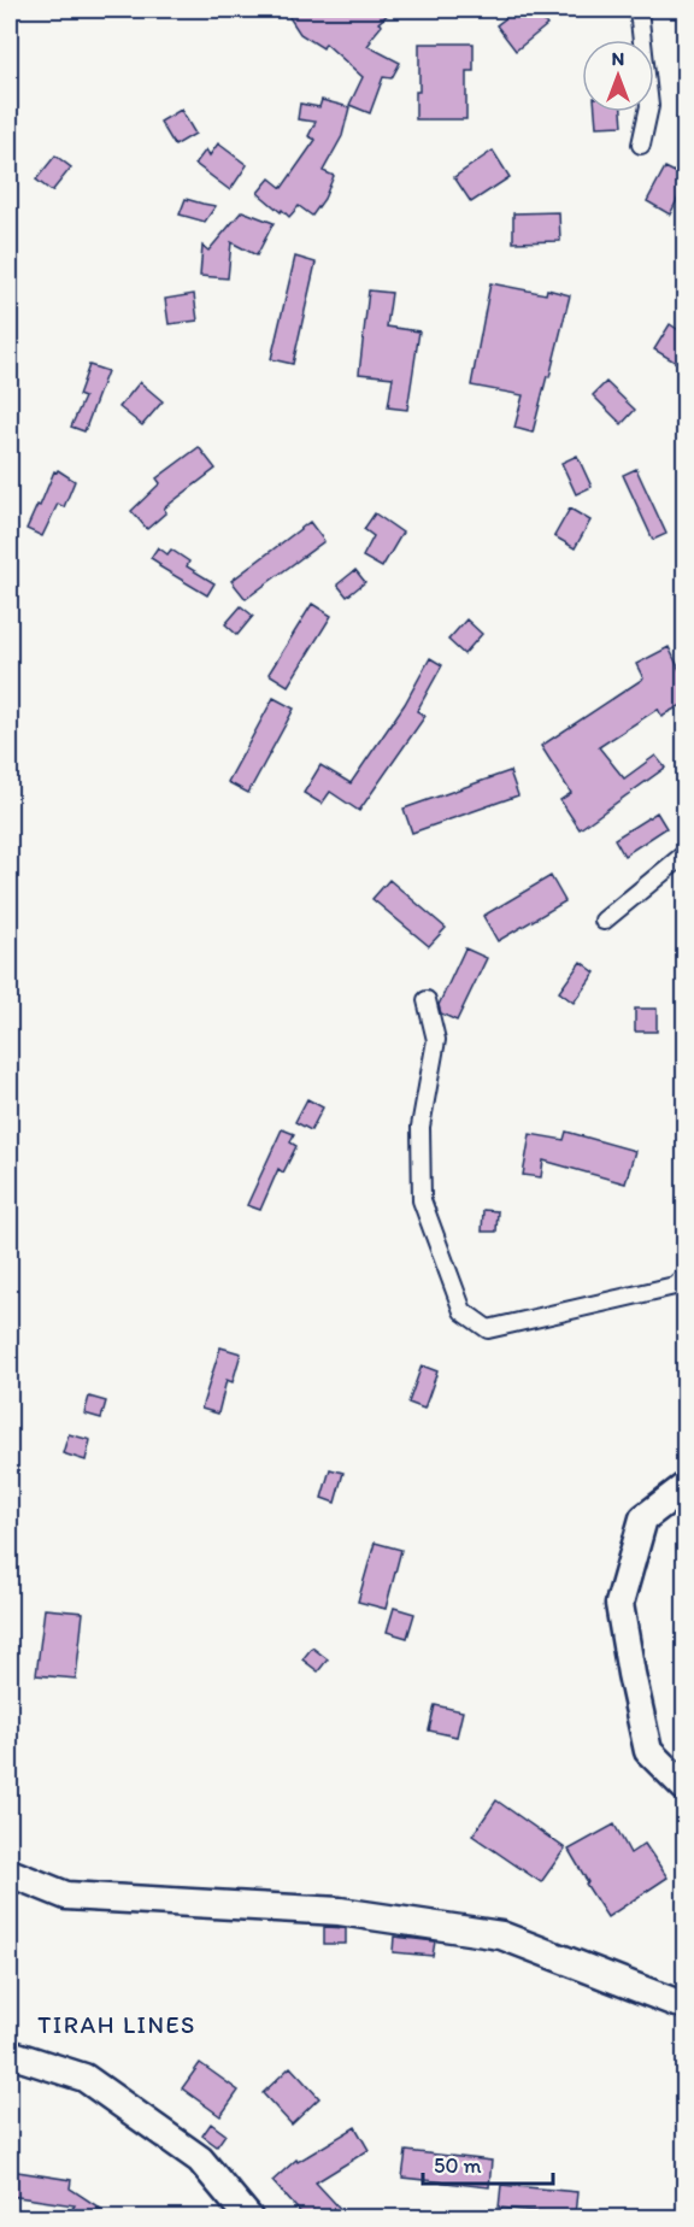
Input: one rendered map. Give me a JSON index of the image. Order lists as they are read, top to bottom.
{
  "districts": ["TIRAH LINES"],
  "scale_bar": "50 m",
  "north": "top"
}
